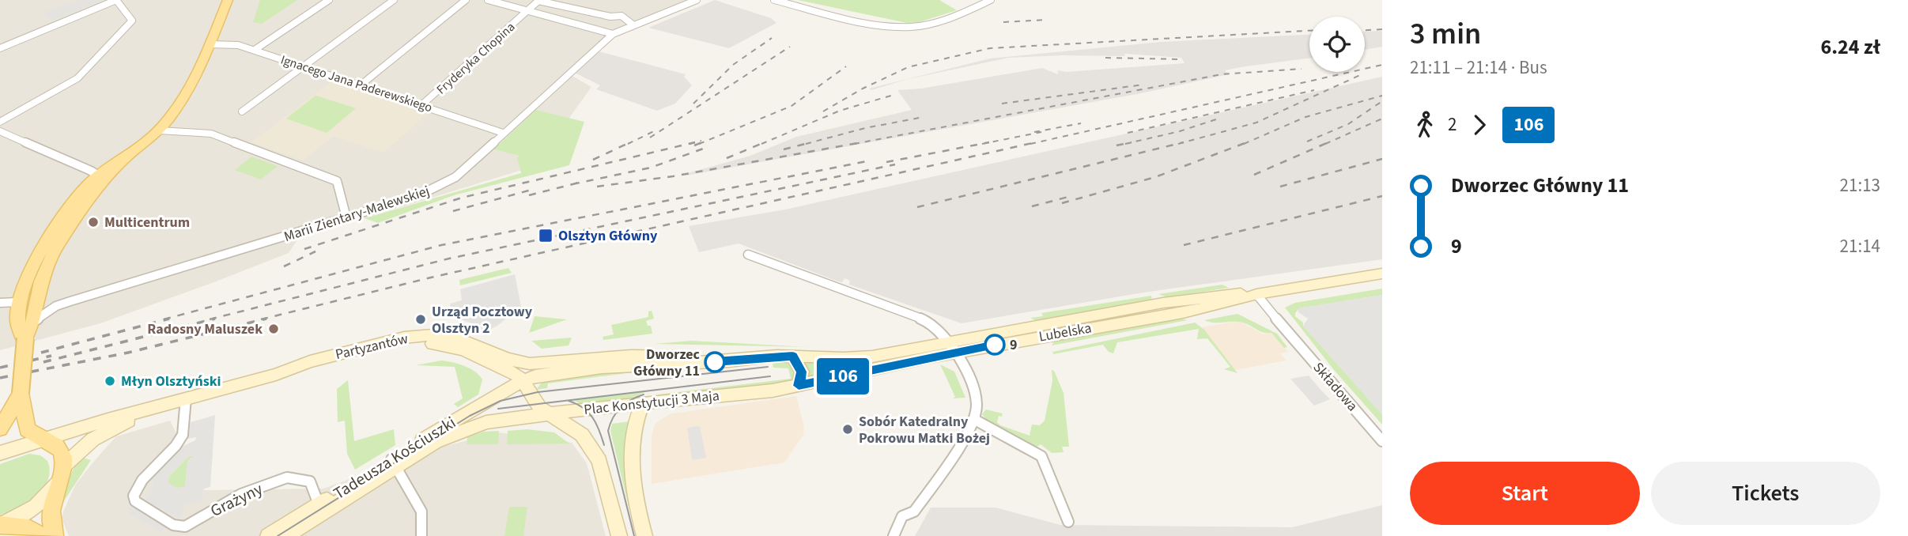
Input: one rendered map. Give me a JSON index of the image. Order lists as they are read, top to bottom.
{
  "streets": {
    "street": [
      "Fryderyka Chopina",
      "Ignacego Jana Paderewskiego",
      "Marii Zientary-Malewskiej",
      "Lubelska",
      "Partyzantów",
      "Składowa",
      "Plac Konstytucji 3 Maja",
      "Tadeusza Kościuszki",
      "Grażyny"
    ]
  },
  "crossings": [
    ["Fryderyka Chopina", "Ignacego Jana Paderewskiego"],
    ["Ignacego Jana Paderewskiego", "Marii Zientary-Malewskiej"],
    ["Lubelska", "Składowa"],
    ["Lubelska", "Plac Konstytucji 3 Maja"],
    ["Partyzantów", "Grażyny"],
    ["Plac Konstytucji 3 Maja", "Tadeusza Kościuszki"],
    ["Tadeusza Kościuszki", "Grażyny"]
  ],
  "places": {
    "other": [
      "Multicentrum",
      "Urząd Pocztowy Olsztyn 2",
      "Radosny Maluszek",
      "9",
      "Dworzec Główny 11",
      "Młyn Olsztyński",
      "Sobór Katedralny Pokrowu Matki Bożej"
    ],
    "transit": ["Olsztyn Główny"]
  },
  "lines": ["bus line 106"],
  "page": {
    "on_map": "106",
    "heading": ["3 min", "21:11 – 21:14 · Bus", "6.24 zł"],
    "legs": ["2", "106"],
    "list": [
      {
        "name": "Dworzec Główny 11",
        "value": "21:13"
      },
      {
        "name": "9",
        "value": "21:14"
      }
    ],
    "buttons": ["Start", "Tickets"]
  }
}
